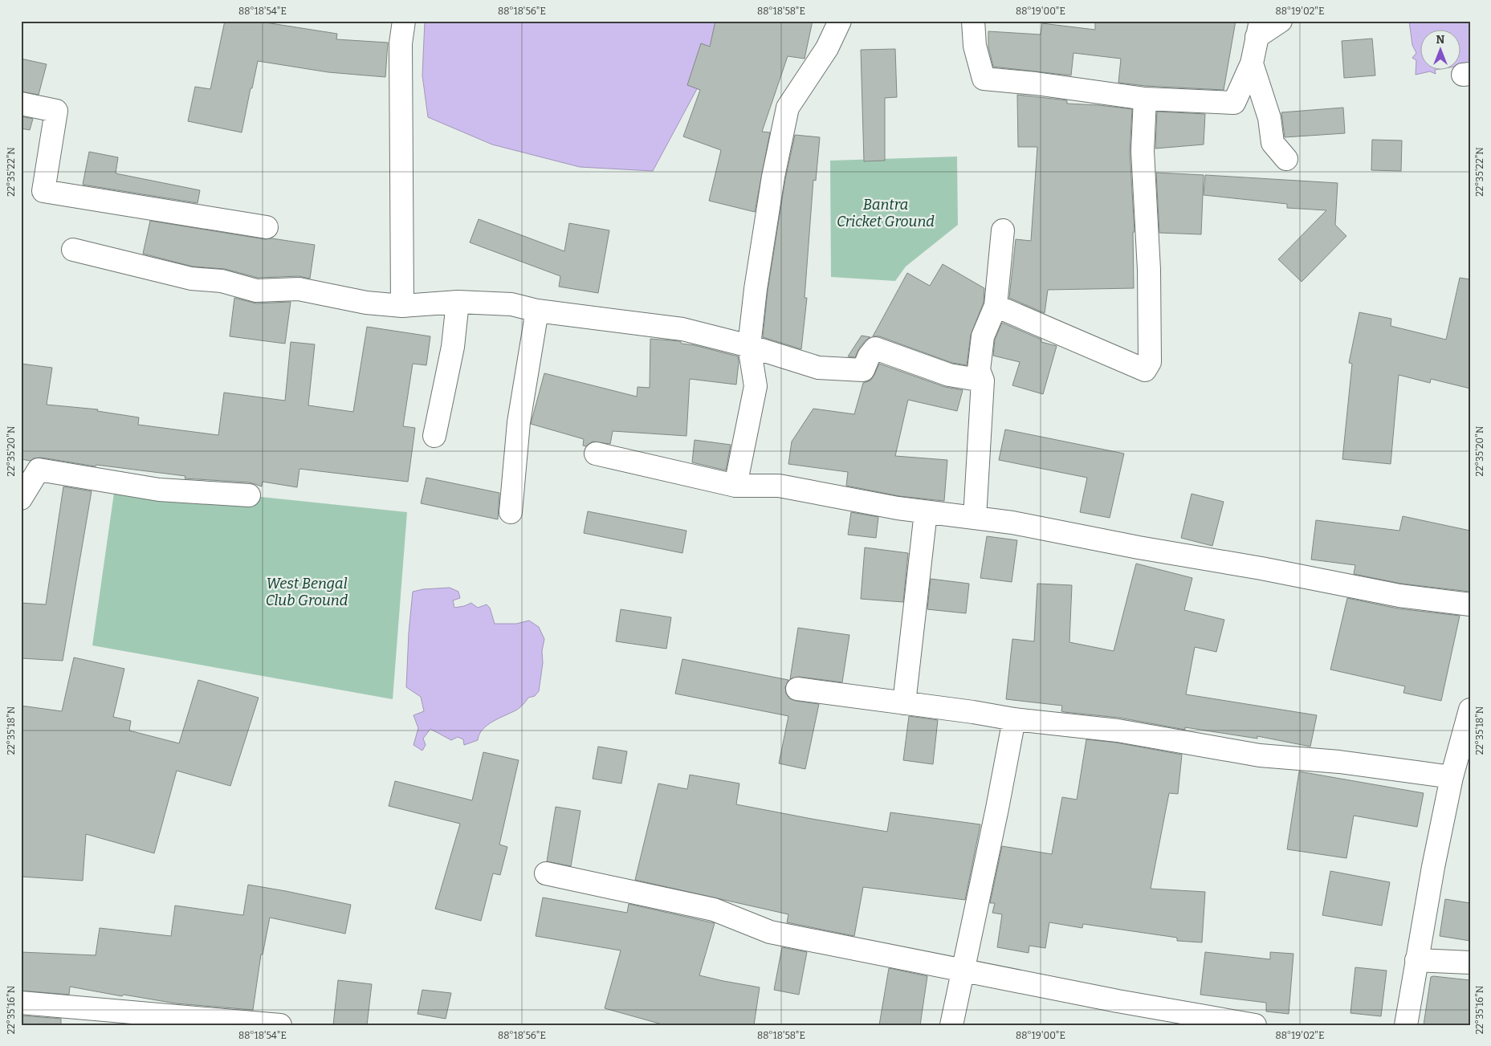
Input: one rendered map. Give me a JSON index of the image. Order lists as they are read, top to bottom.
{
  "parks": ["Bantra Cricket Ground", "West Bengal Club Ground"],
  "north": "top",
  "coordinates": [
    "88°18'54\"E",
    "88°18'56\"E",
    "88°18'58\"E",
    "88°19'00\"E",
    "88°19'02\"E",
    "22°35'22\"N",
    "22°35'20\"N",
    "22°35'18\"N",
    "22°35'16\"N"
  ]
}
